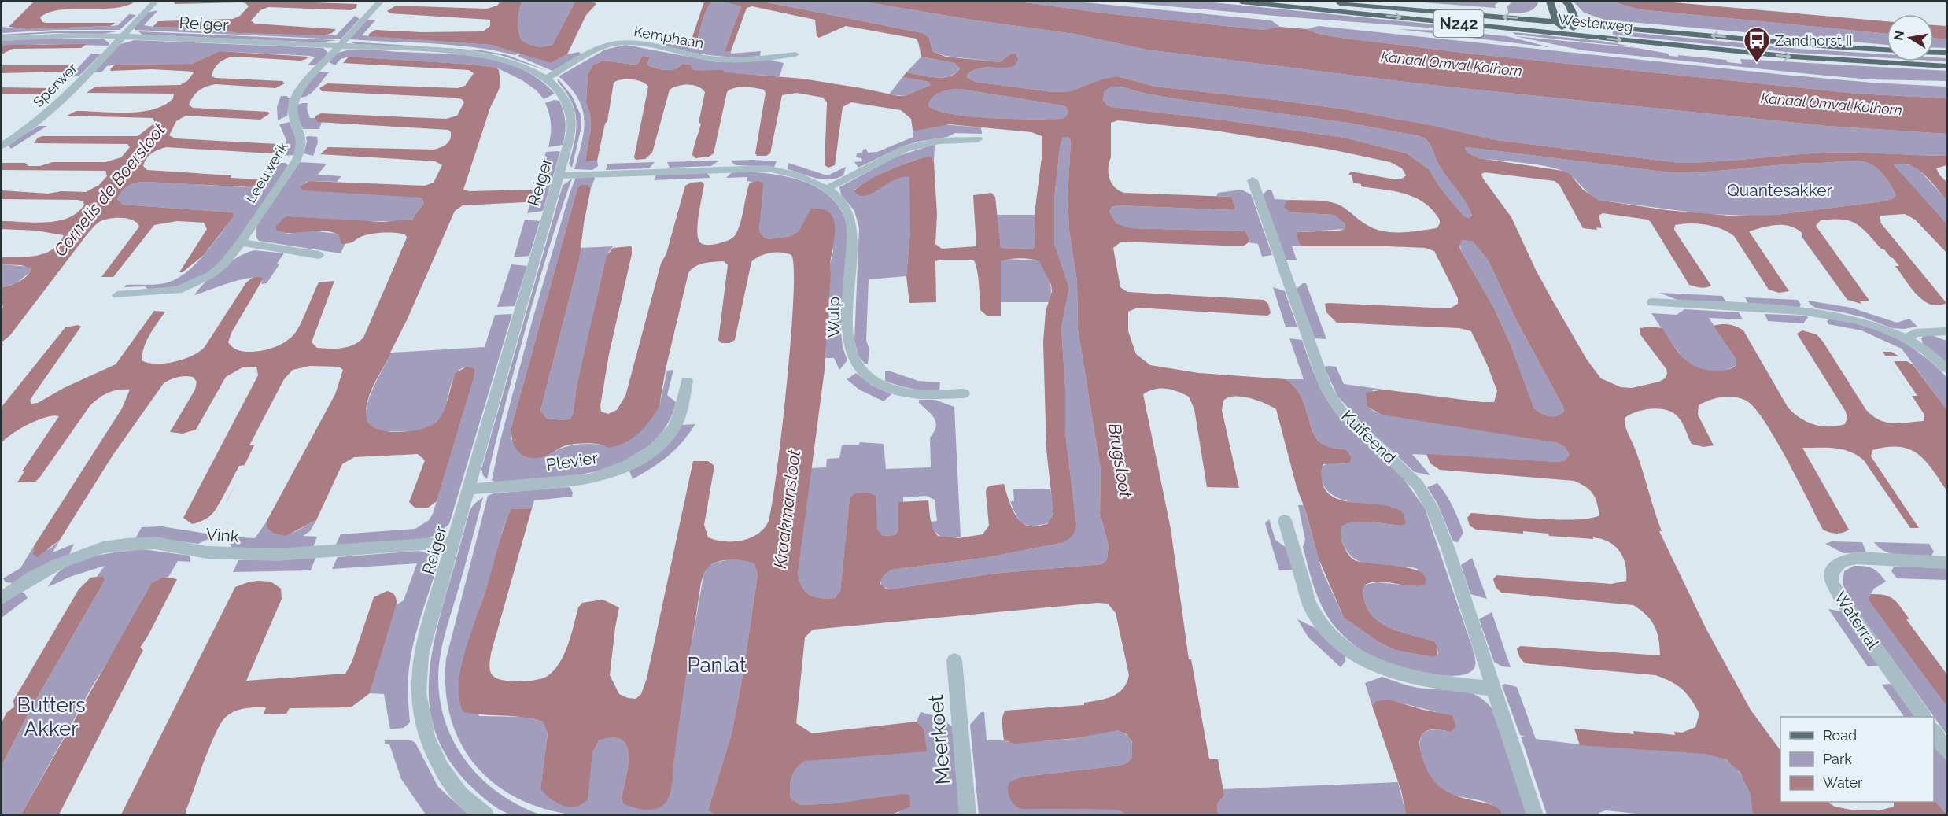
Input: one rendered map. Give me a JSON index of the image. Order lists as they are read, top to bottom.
{
  "streets": {
    "main road": ["Westerweg", "N242"],
    "street": [
      "Reiger",
      "Kemphaan",
      "Sperwer",
      "Leeuwerik",
      "Wulp",
      "Kuifeend",
      "Plevier",
      "Vink",
      "Waterral",
      "Meerkoet"
    ]
  },
  "crossings": [
    ["Reiger", "Kemphaan"],
    ["Reiger", "Sperwer"],
    ["Reiger", "Leeuwerik"],
    ["Reiger", "Wulp"],
    ["Reiger", "Plevier"],
    ["Reiger", "Vink"]
  ],
  "water": [
    "Kanaal Omval Kolhorn",
    "Cornelis de Boersloot",
    "Brugsloot",
    "Kraakmansloot"
  ],
  "parks": ["Quantesakker", "Panlat", "Butters Akker"],
  "places": {
    "bus stop": ["Zandhorst II"]
  },
  "legend": ["Road", "Park", "Water"],
  "north": "left"
}
